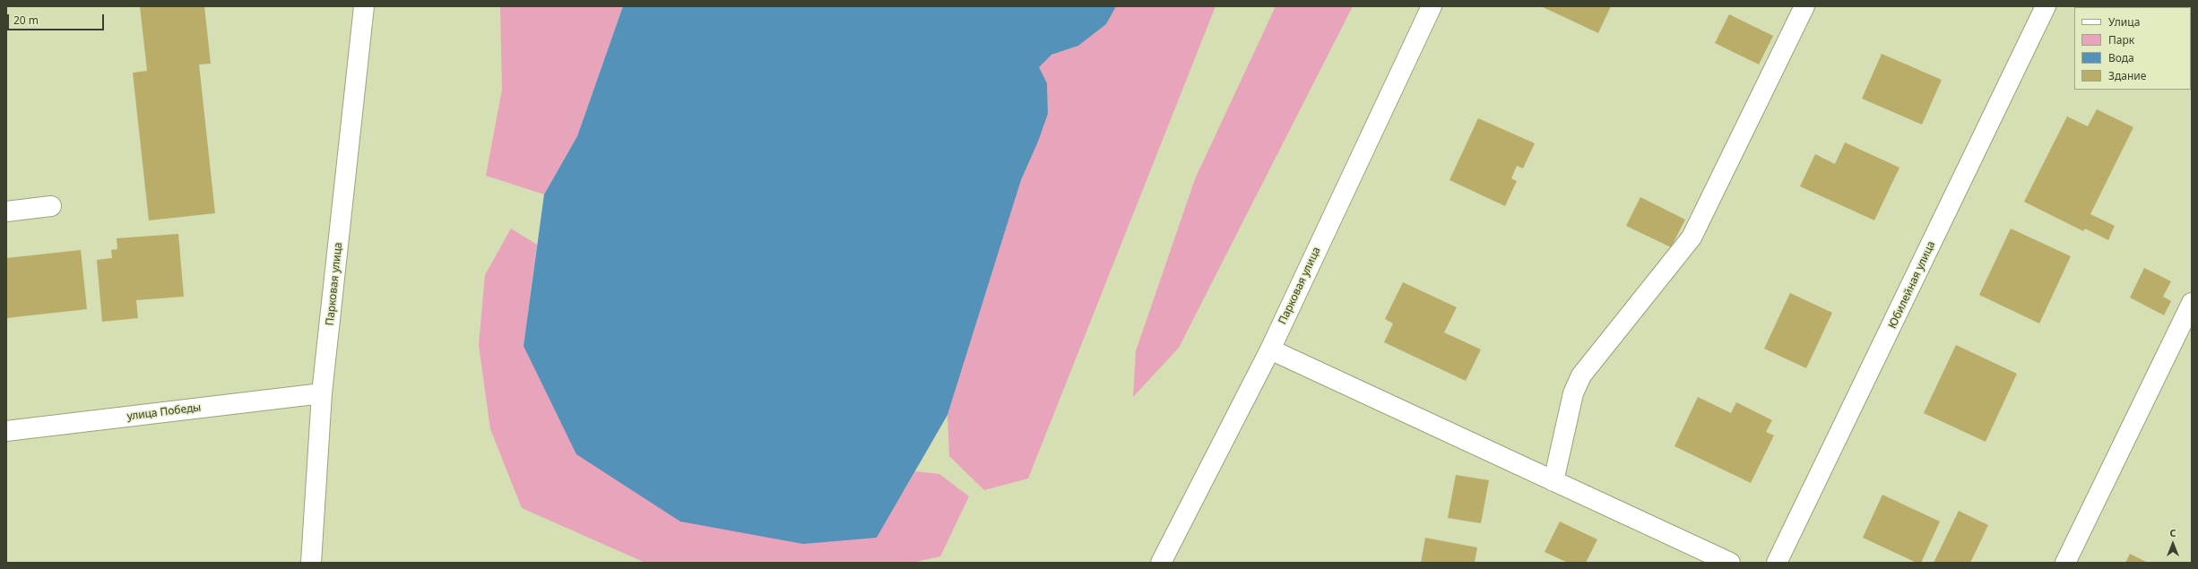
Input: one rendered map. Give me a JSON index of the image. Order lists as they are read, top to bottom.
{
  "streets": {
    "street": ["Парковая улица", "Юбилейная улица", "улица Победы"]
  },
  "crossings": [
    ["Парковая улица", "улица Победы"]
  ],
  "legend": [
    "Улица",
    "Парк",
    "Вода",
    "Здание"
  ],
  "scale_bar": "20 m",
  "north": "top"
}
